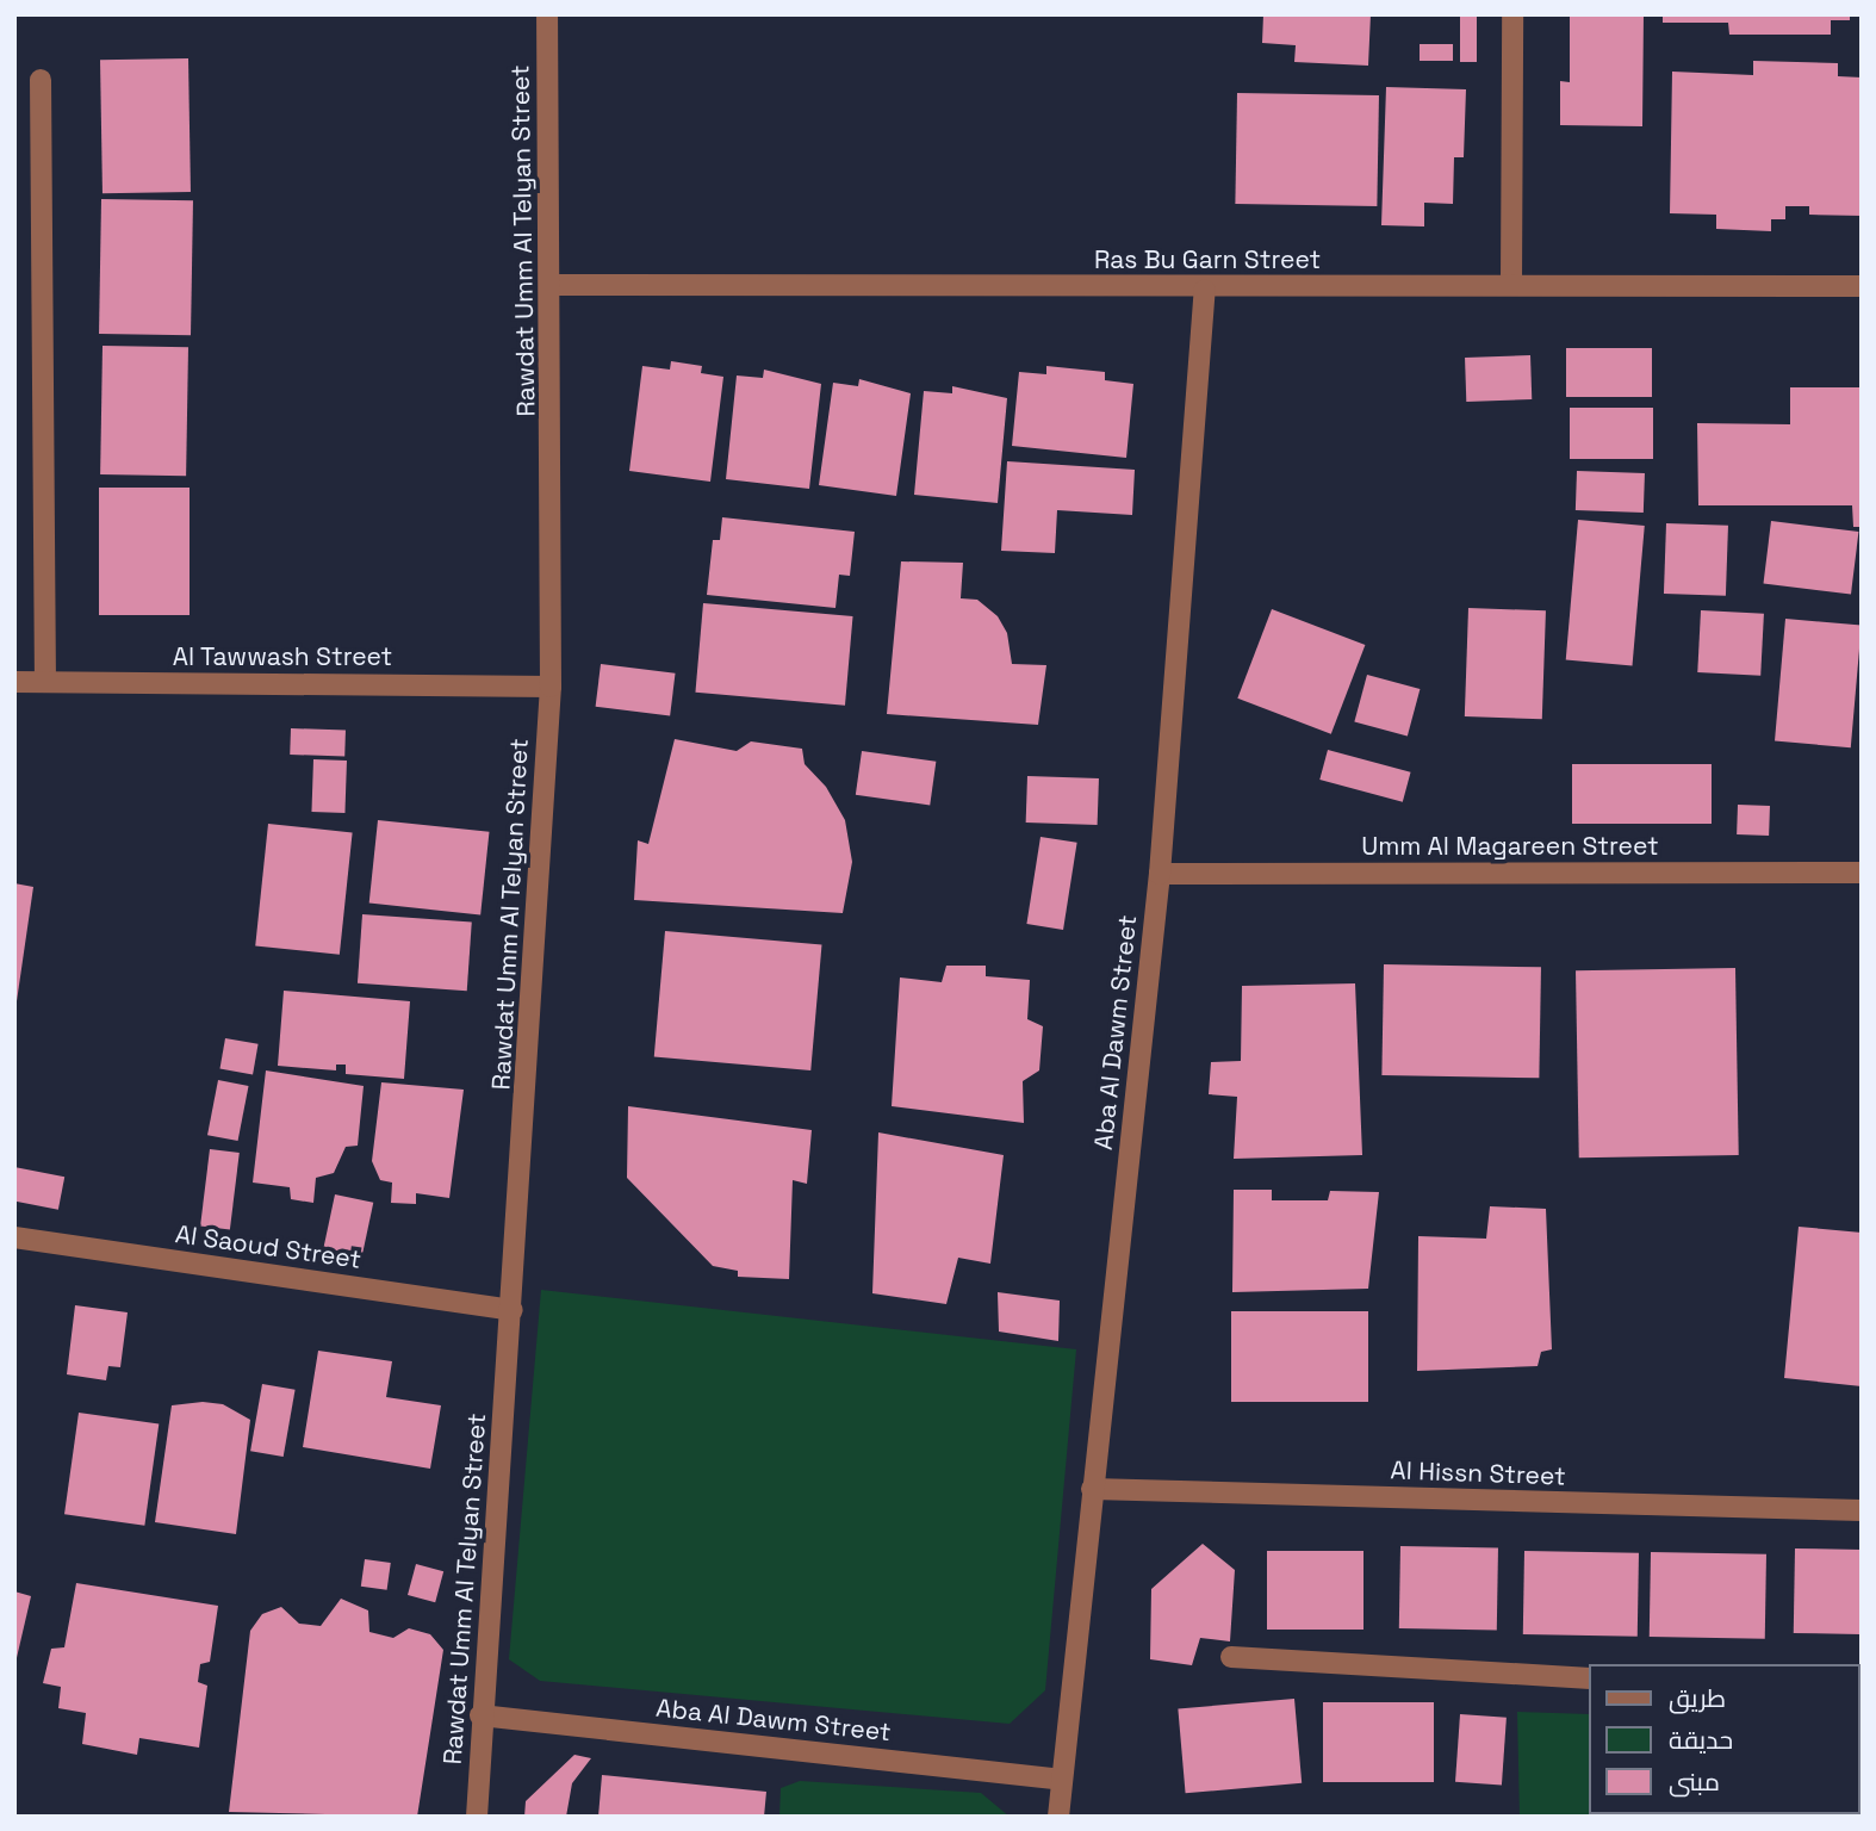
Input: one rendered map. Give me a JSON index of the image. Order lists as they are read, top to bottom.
{
  "streets": {
    "street": [
      "Rawdat Umm Al Telyan Street",
      "Ras Bu Garn Street",
      "Al Tawwash Street",
      "Umm Al Magareen Street",
      "Aba Al Dawm Street",
      "Al Saoud Street",
      "Al Hissn Street"
    ]
  },
  "crossings": [
    ["Rawdat Umm Al Telyan Street", "Ras Bu Garn Street"],
    ["Rawdat Umm Al Telyan Street", "Al Tawwash Street"],
    ["Rawdat Umm Al Telyan Street", "Aba Al Dawm Street"],
    ["Rawdat Umm Al Telyan Street", "Al Saoud Street"],
    ["Ras Bu Garn Street", "Aba Al Dawm Street"],
    ["Umm Al Magareen Street", "Aba Al Dawm Street"],
    ["Aba Al Dawm Street", "Al Hissn Street"]
  ],
  "legend": ["طريق", "حديقة", "مبنى"]
}
